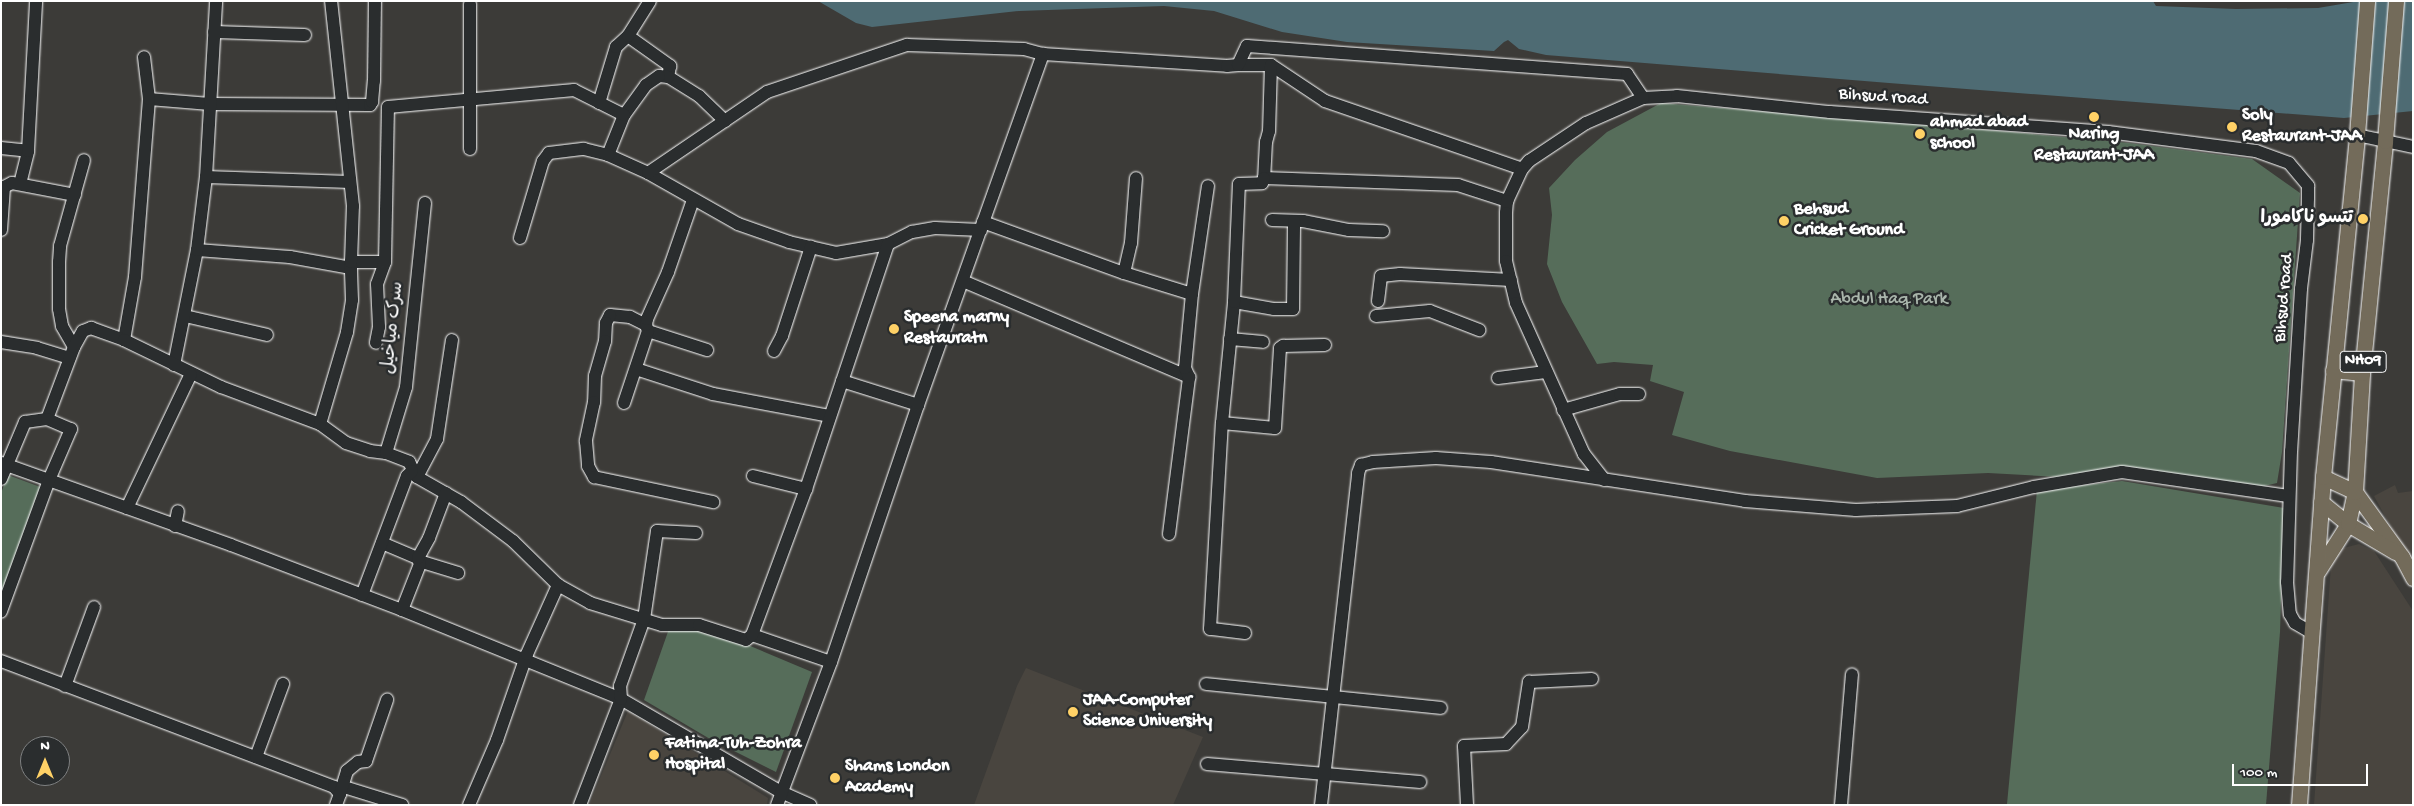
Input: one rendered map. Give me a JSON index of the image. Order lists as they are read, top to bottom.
{
  "streets": {
    "main road": ["NH09"],
    "street": ["Bihsud road", "سرک میاخیل"]
  },
  "crossings": [
    ["Bihsud road", "NH09"]
  ],
  "parks": ["Abdul Haq Park"],
  "places": [
    "Naring Restaurant-JAA",
    "Soly Restaurant-JAA",
    "ahmad abad school",
    "تتسو ناکامورا",
    "Behsud Cricket Ground",
    "Speena marny Restauratn",
    "JAA-Computer Science University",
    "Fatima-Tuh-Zohra Hospital",
    "Shams London Academy"
  ],
  "scale_bar": "100 m",
  "north": "top"
}
